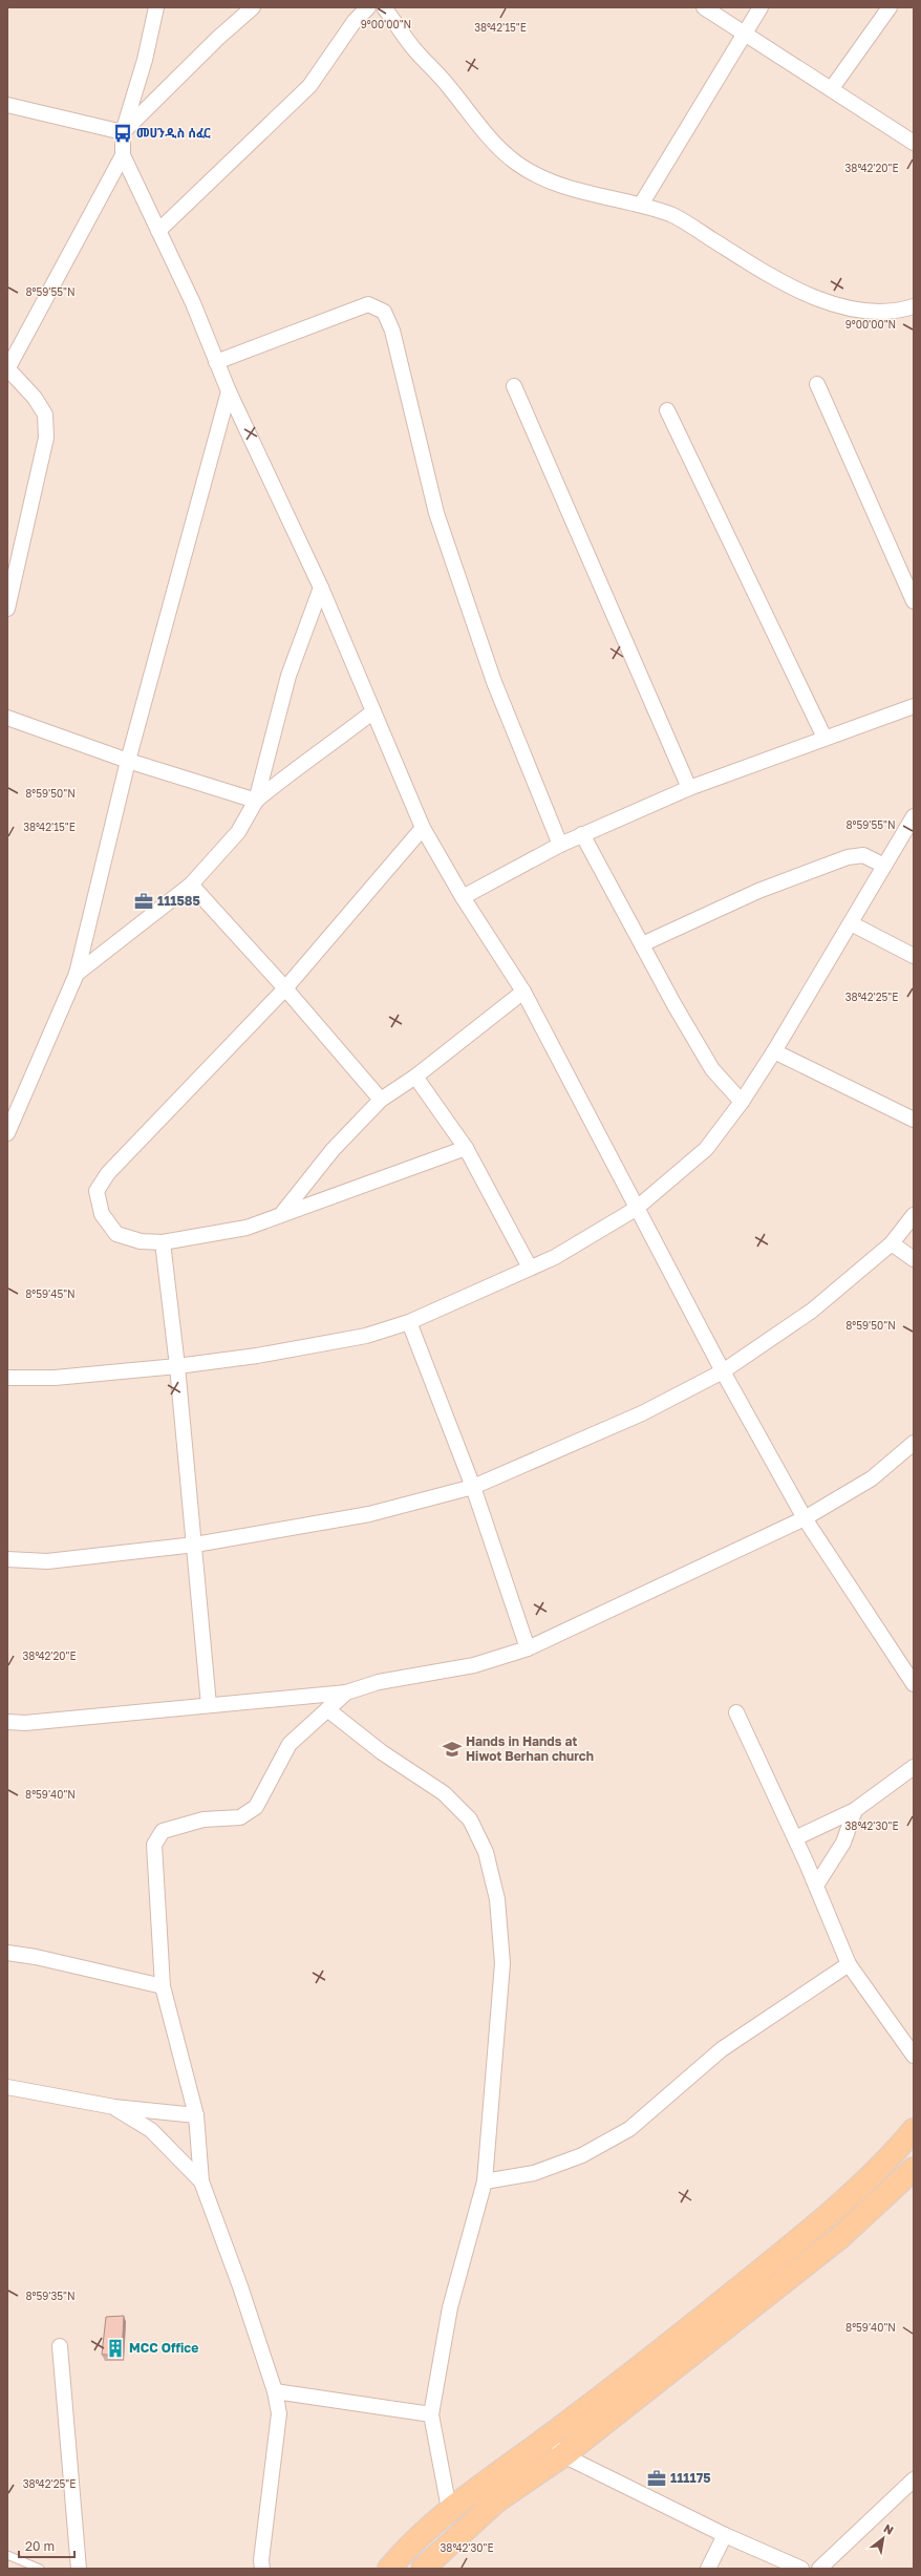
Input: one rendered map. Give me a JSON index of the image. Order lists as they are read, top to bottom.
{
  "places": {
    "bus stop": ["መሀንዲስ ሰፈር"],
    "office": ["111585", "111175"],
    "school or university": ["Hands in Hands at Hiwot Berhan church"],
    "building": ["MCC Office"]
  },
  "scale_bar": "20 m",
  "north": "top right",
  "coordinates": [
    "9°00'00\"N",
    "38°42'15\"E",
    "38°42'20\"E",
    "8°59'55\"N",
    "8°59'50\"N",
    "38°42'25\"E",
    "8°59'45\"N",
    "8°59'40\"N",
    "38°42'30\"E",
    "8°59'35\"N"
  ]
}
